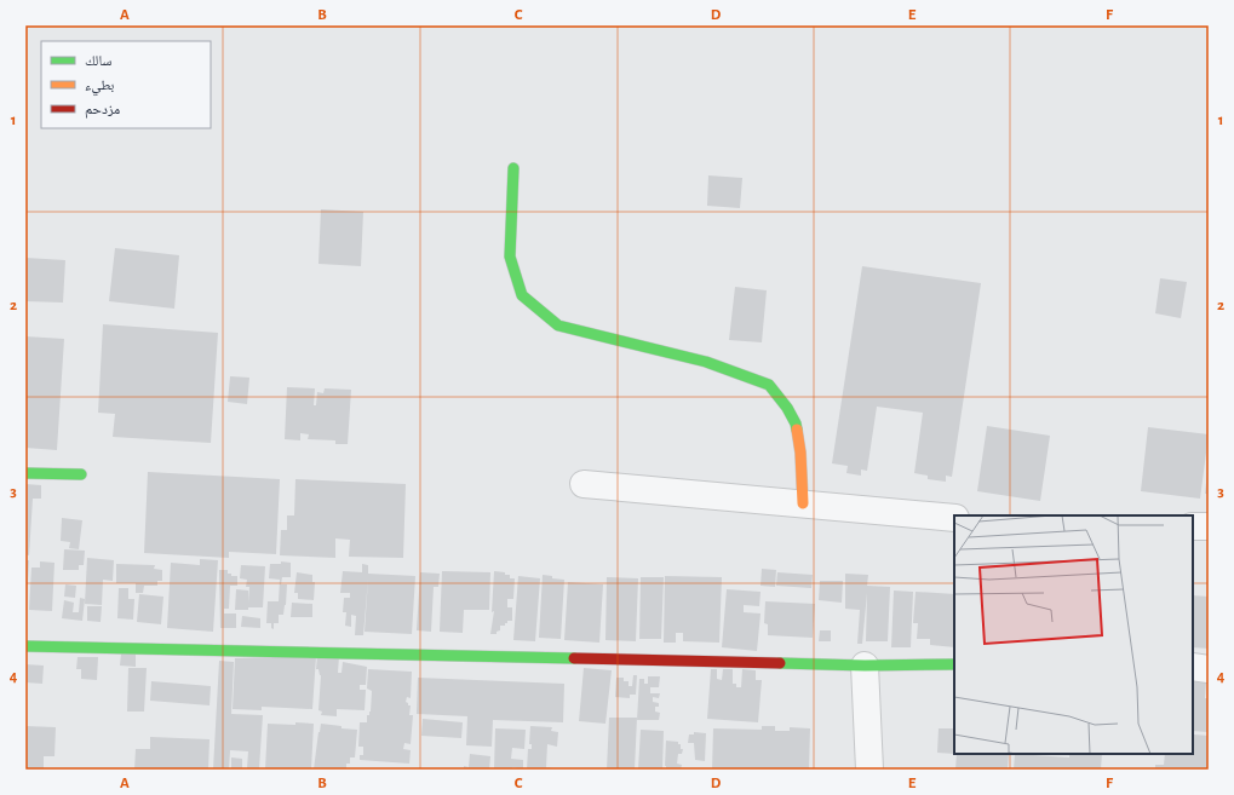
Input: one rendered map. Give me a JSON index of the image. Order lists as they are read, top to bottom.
{
  "legend": ["سالك", "بطيء", "مزدحم"],
  "grid": {
    "columns": [
      "A",
      "B",
      "C",
      "D",
      "E",
      "F"
    ],
    "rows": [
      "1",
      "2",
      "3",
      "4"
    ]
  }
}
